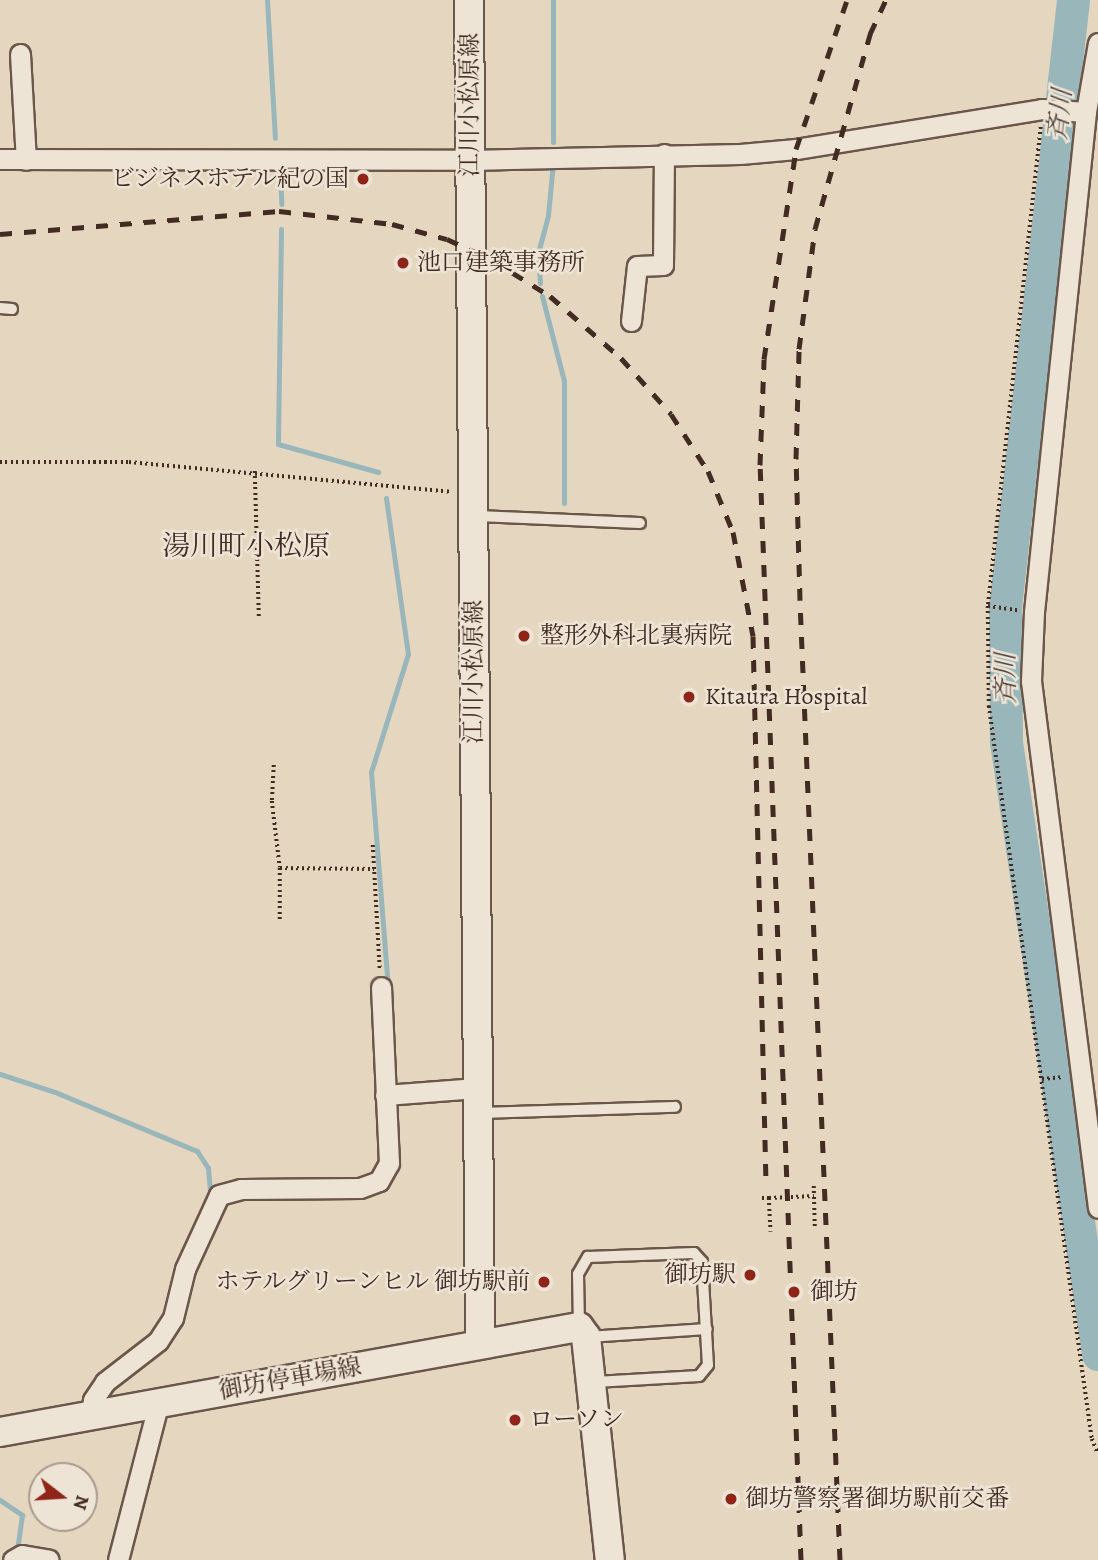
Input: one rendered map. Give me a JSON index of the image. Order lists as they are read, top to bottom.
{
  "streets": {
    "main road": ["江川小松原線", "御坊停車場線"]
  },
  "crossings": [
    ["江川小松原線", "御坊停車場線"]
  ],
  "districts": ["湯川町小松原"],
  "water": ["斉川"],
  "places": [
    "ビジネスホテル紀の国",
    "池口建築事務所",
    "整形外科北裏病院",
    "Kitaura Hospital",
    "御坊駅",
    "ホテルグリーンヒル 御坊駅前",
    "御坊",
    "ローソン",
    "御坊警察署御坊駅前交番"
  ],
  "north": "right"
}
